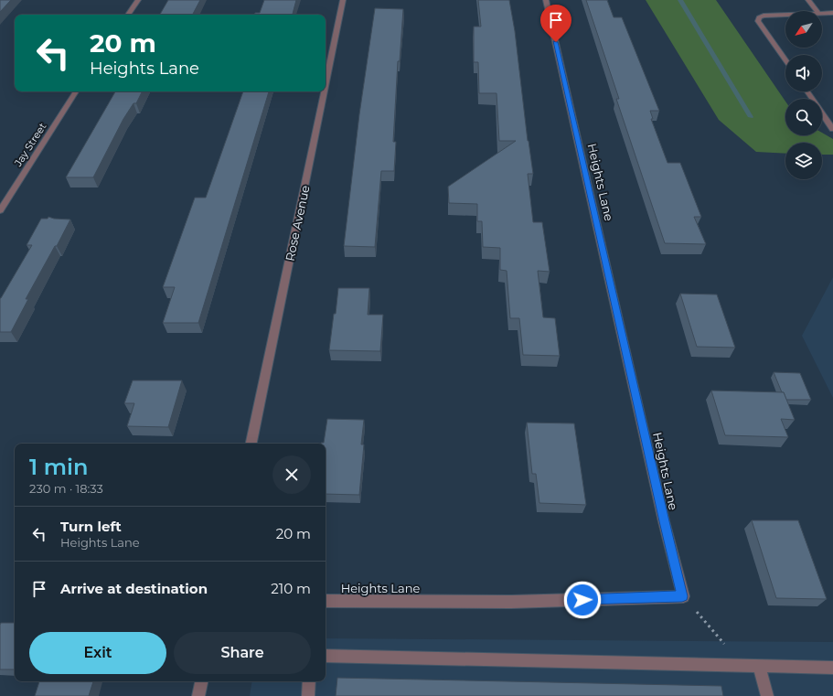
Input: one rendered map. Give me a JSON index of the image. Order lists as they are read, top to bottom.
{
  "streets": {
    "street": ["Jay Street", "Heights Lane", "Rose Avenue"]
  },
  "north": "bottom left",
  "page": {
    "turn": ["20 m", "Heights Lane"],
    "heading": ["1 min", "230 m · 18:33"],
    "list": [
      {
        "name": "Turn left",
        "note": "Heights Lane",
        "value": "20 m"
      },
      {
        "name": "Arrive at destination",
        "value": "210 m"
      }
    ],
    "buttons": ["Exit", "Share"]
  }
}
